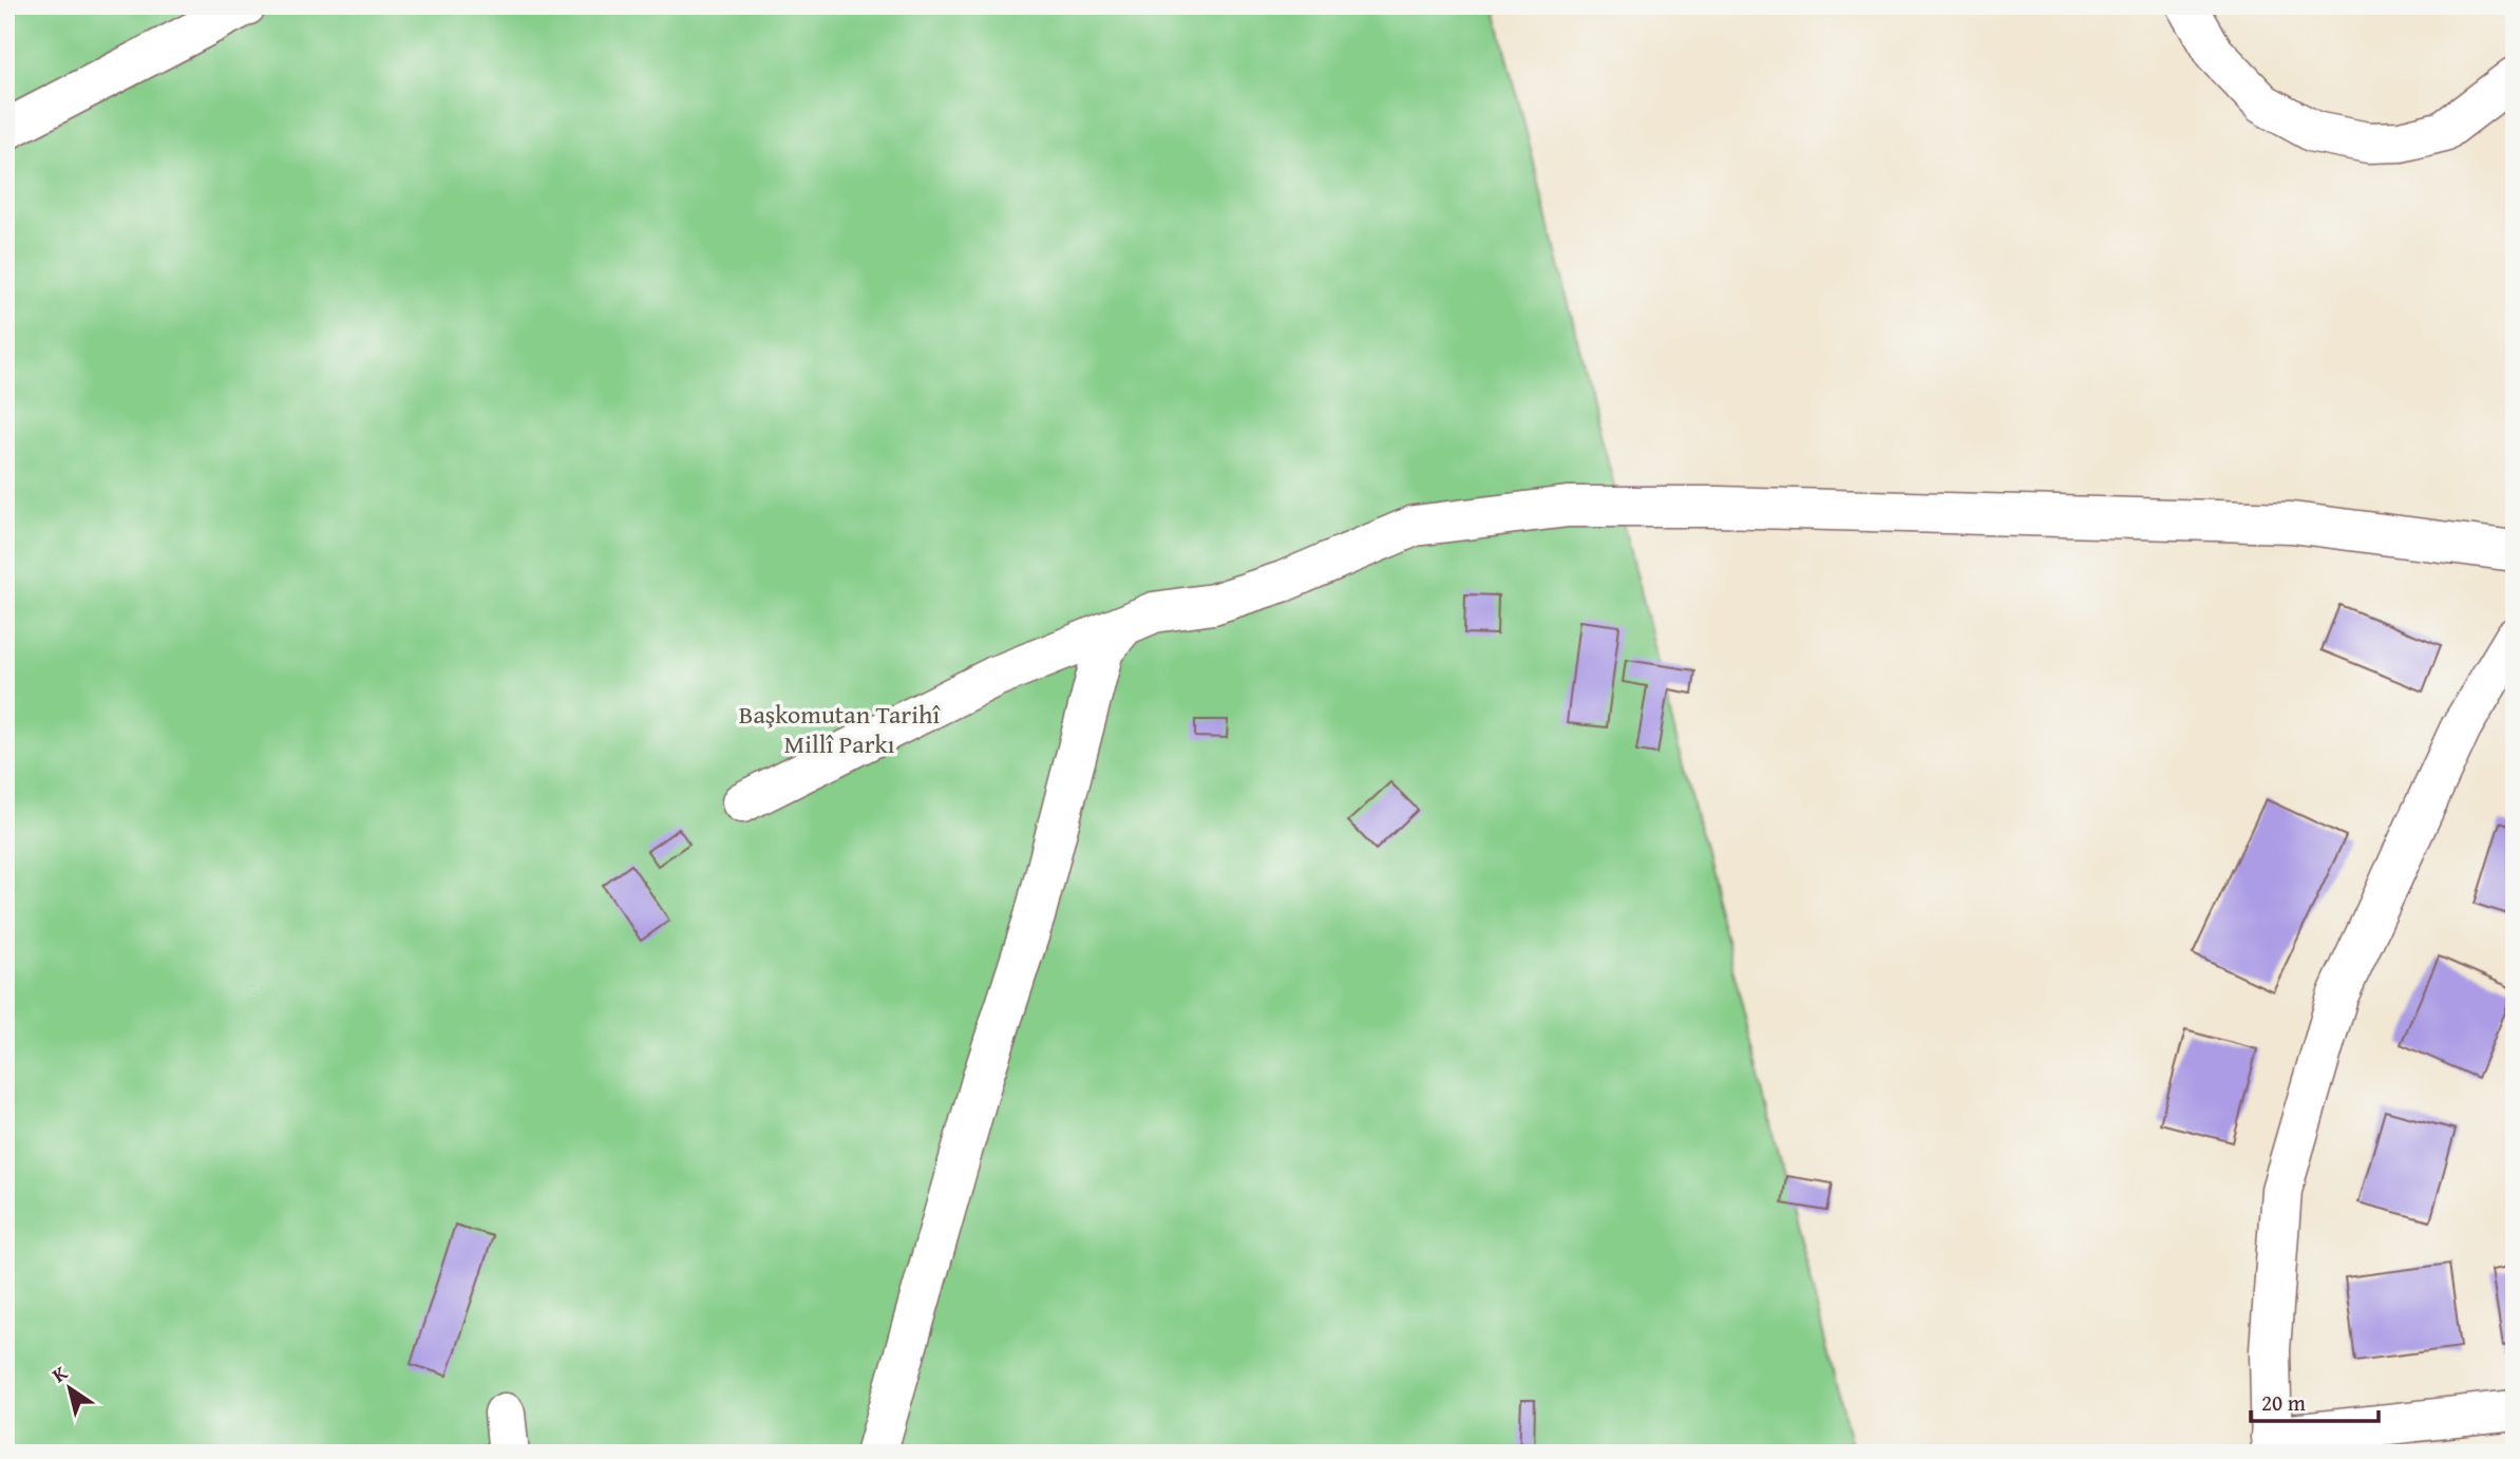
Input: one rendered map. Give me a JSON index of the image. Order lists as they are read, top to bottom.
{
  "parks": ["Başkomutan Tarihî Millî Parkı"],
  "scale_bar": "20 m",
  "north": "top left"
}
